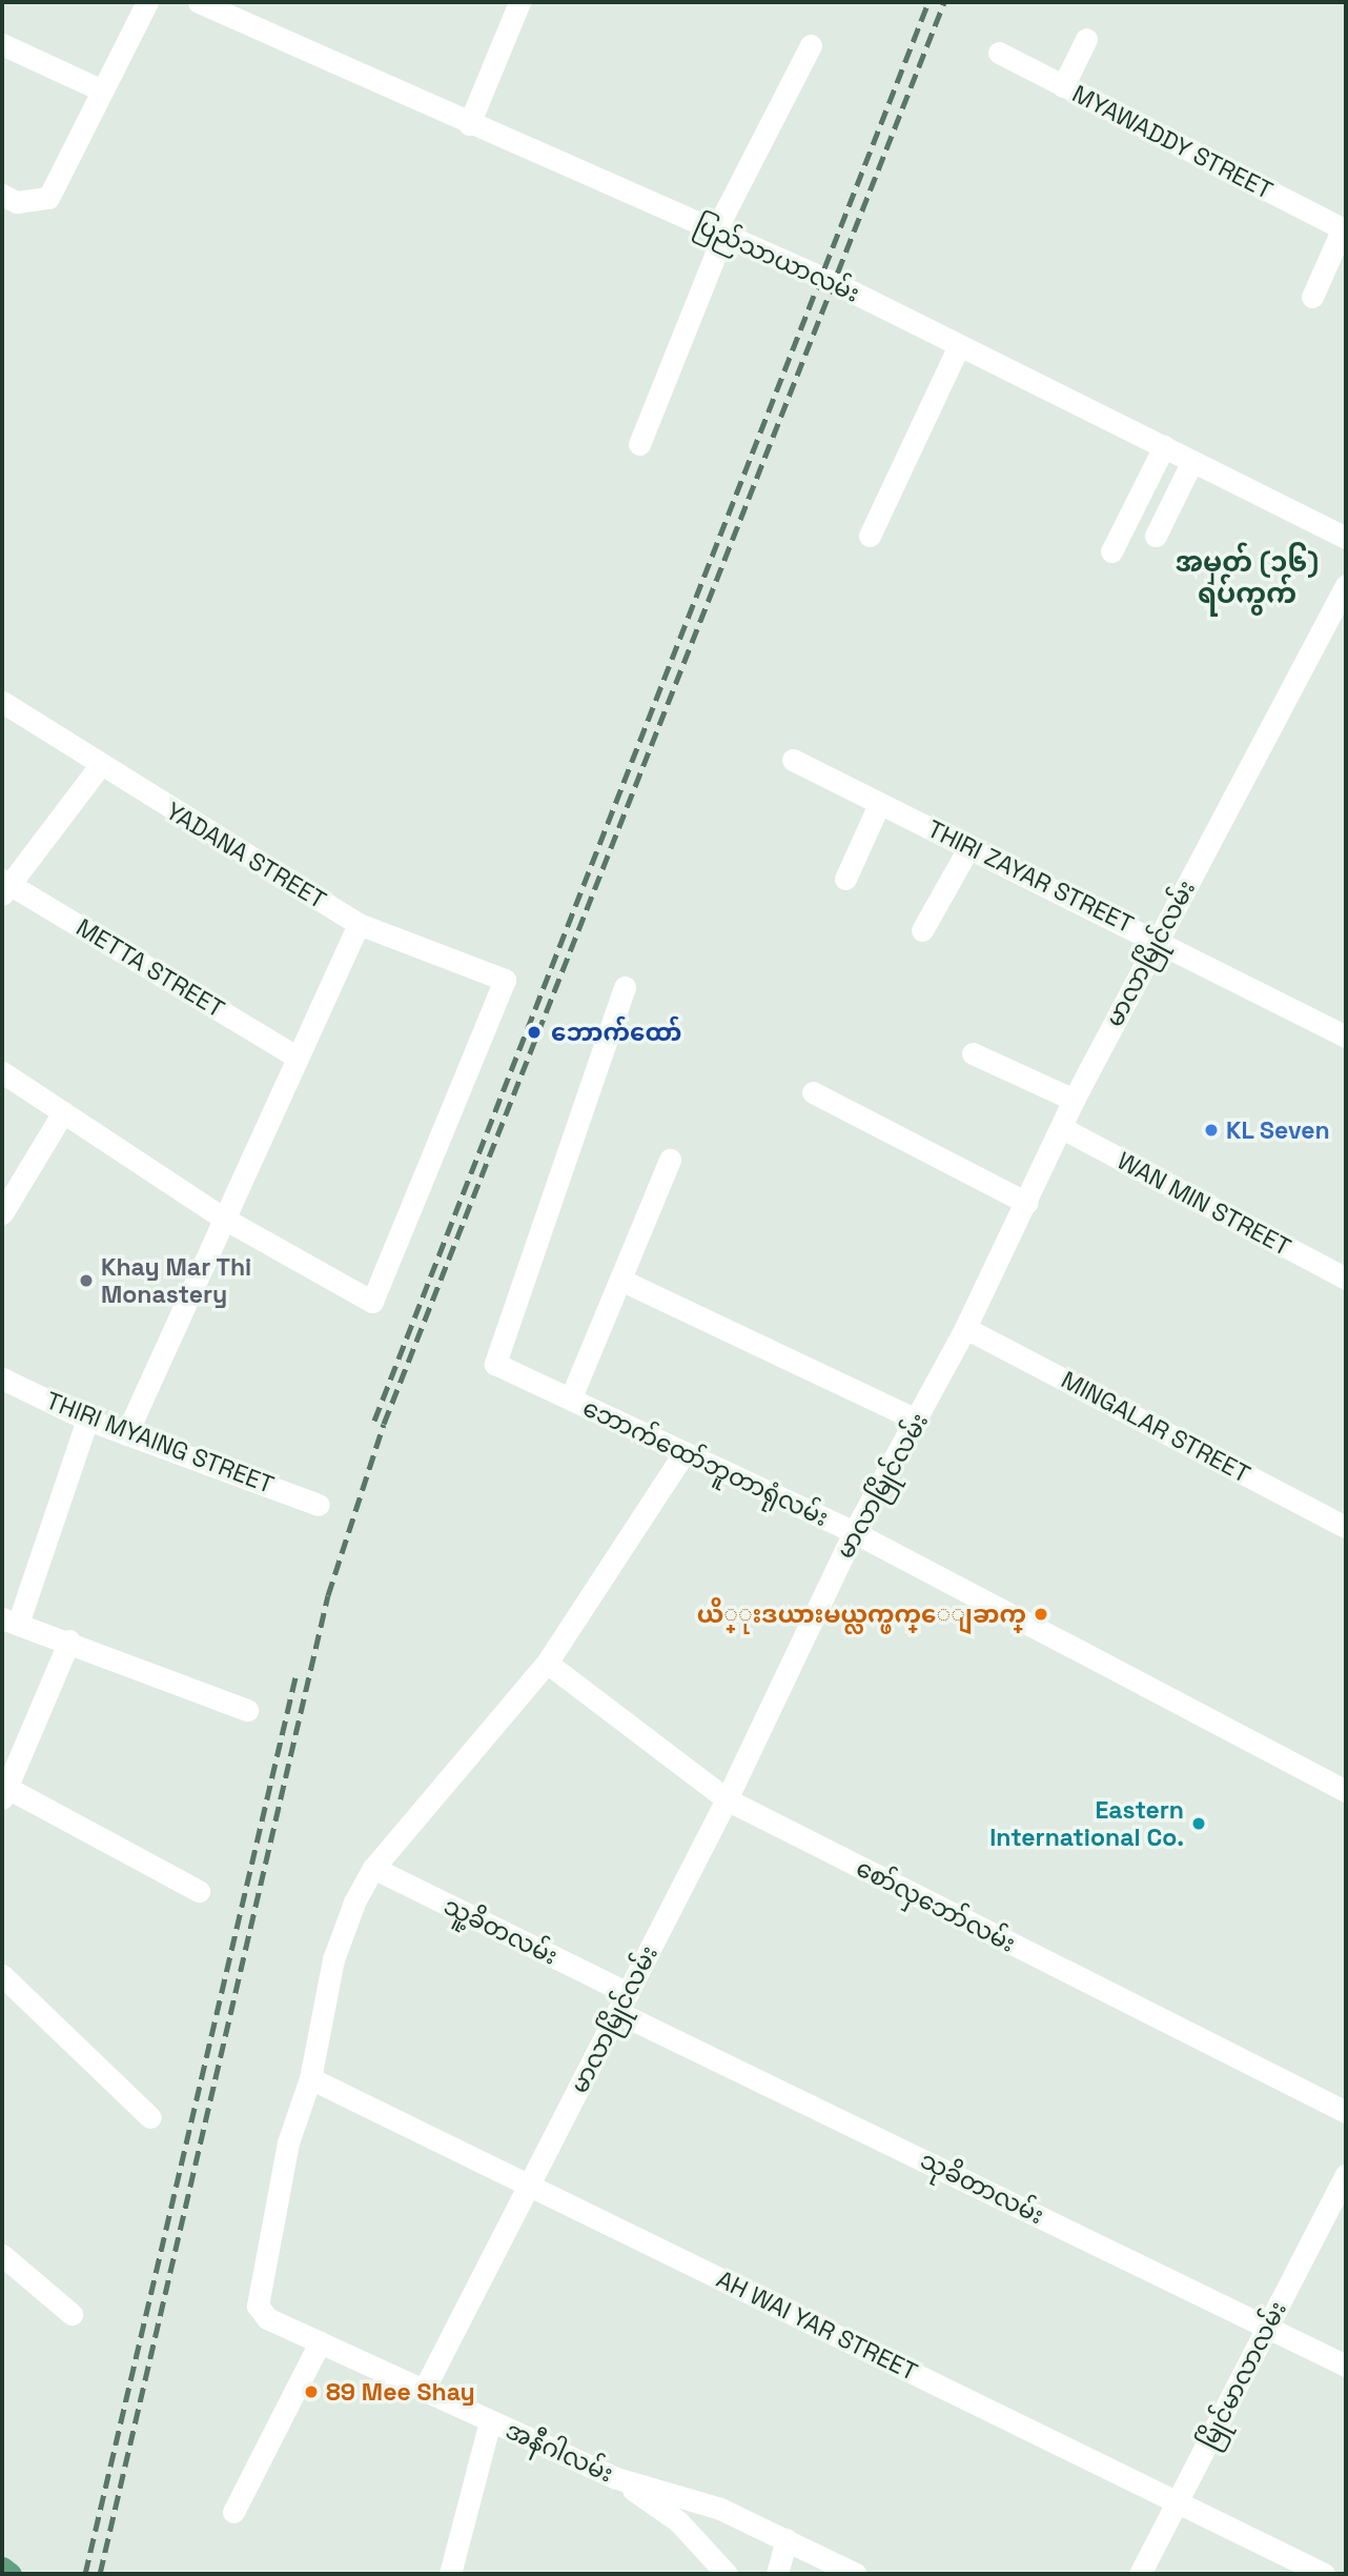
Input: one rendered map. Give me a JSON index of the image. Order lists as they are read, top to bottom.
{
  "streets": {
    "street": [
      "MYAWADDY STREET",
      "ပြည်သာယာလမ်း",
      "YADANA STREET",
      "THIRI ZAYAR STREET",
      "မာလာမြိုင်လမ်း",
      "METTA STREET",
      "WAN MIN STREET",
      "MINGALAR STREET",
      "THIRI MYAING STREET",
      "ဘောက်ထော်ဘူတာရုံလမ်း",
      "စော်လှဘော်လမ်း",
      "သူ့ခိတလမ်း",
      "သုခိတာလမ်း",
      "AH WAI YAR STREET",
      "မြိုင်မာလာလမ်း",
      "အနီဂါလမ်း"
    ]
  },
  "crossings": [
    ["THIRI ZAYAR STREET", "မာလာမြိုင်လမ်း"],
    ["မာလာမြိုင်လမ်း", "WAN MIN STREET"],
    ["မာလာမြိုင်လမ်း", "MINGALAR STREET"],
    ["မာလာမြိုင်လမ်း", "ဘောက်ထော်ဘူတာရုံလမ်း"],
    ["မာလာမြိုင်လမ်း", "စော်လှဘော်လမ်း"],
    ["မာလာမြိုင်လမ်း", "သူ့ခိတလမ်း"],
    ["မာလာမြိုင်လမ်း", "သုခိတာလမ်း"],
    ["မာလာမြိုင်လမ်း", "AH WAI YAR STREET"],
    ["မာလာမြိုင်လမ်း", "အနီဂါလမ်း"],
    ["သူ့ခိတလမ်း", "သုခိတာလမ်း"],
    ["သုခိတာလမ်း", "မြိုင်မာလာလမ်း"],
    ["AH WAI YAR STREET", "မြိုင်မာလာလမ်း"],
    ["AH WAI YAR STREET", "အနီဂါလမ်း"]
  ],
  "districts": ["အမှတ် (၁၆) ရပ်ကွက်"],
  "places": [
    "ဘောက်ထော်",
    "KL Seven",
    "Khay Mar Thi Monastery",
    "ယိ္ုးဒယားမယ္လက္ဖက္ေျခာက္",
    "Eastern International Co.",
    "89 Mee Shay"
  ]
}
